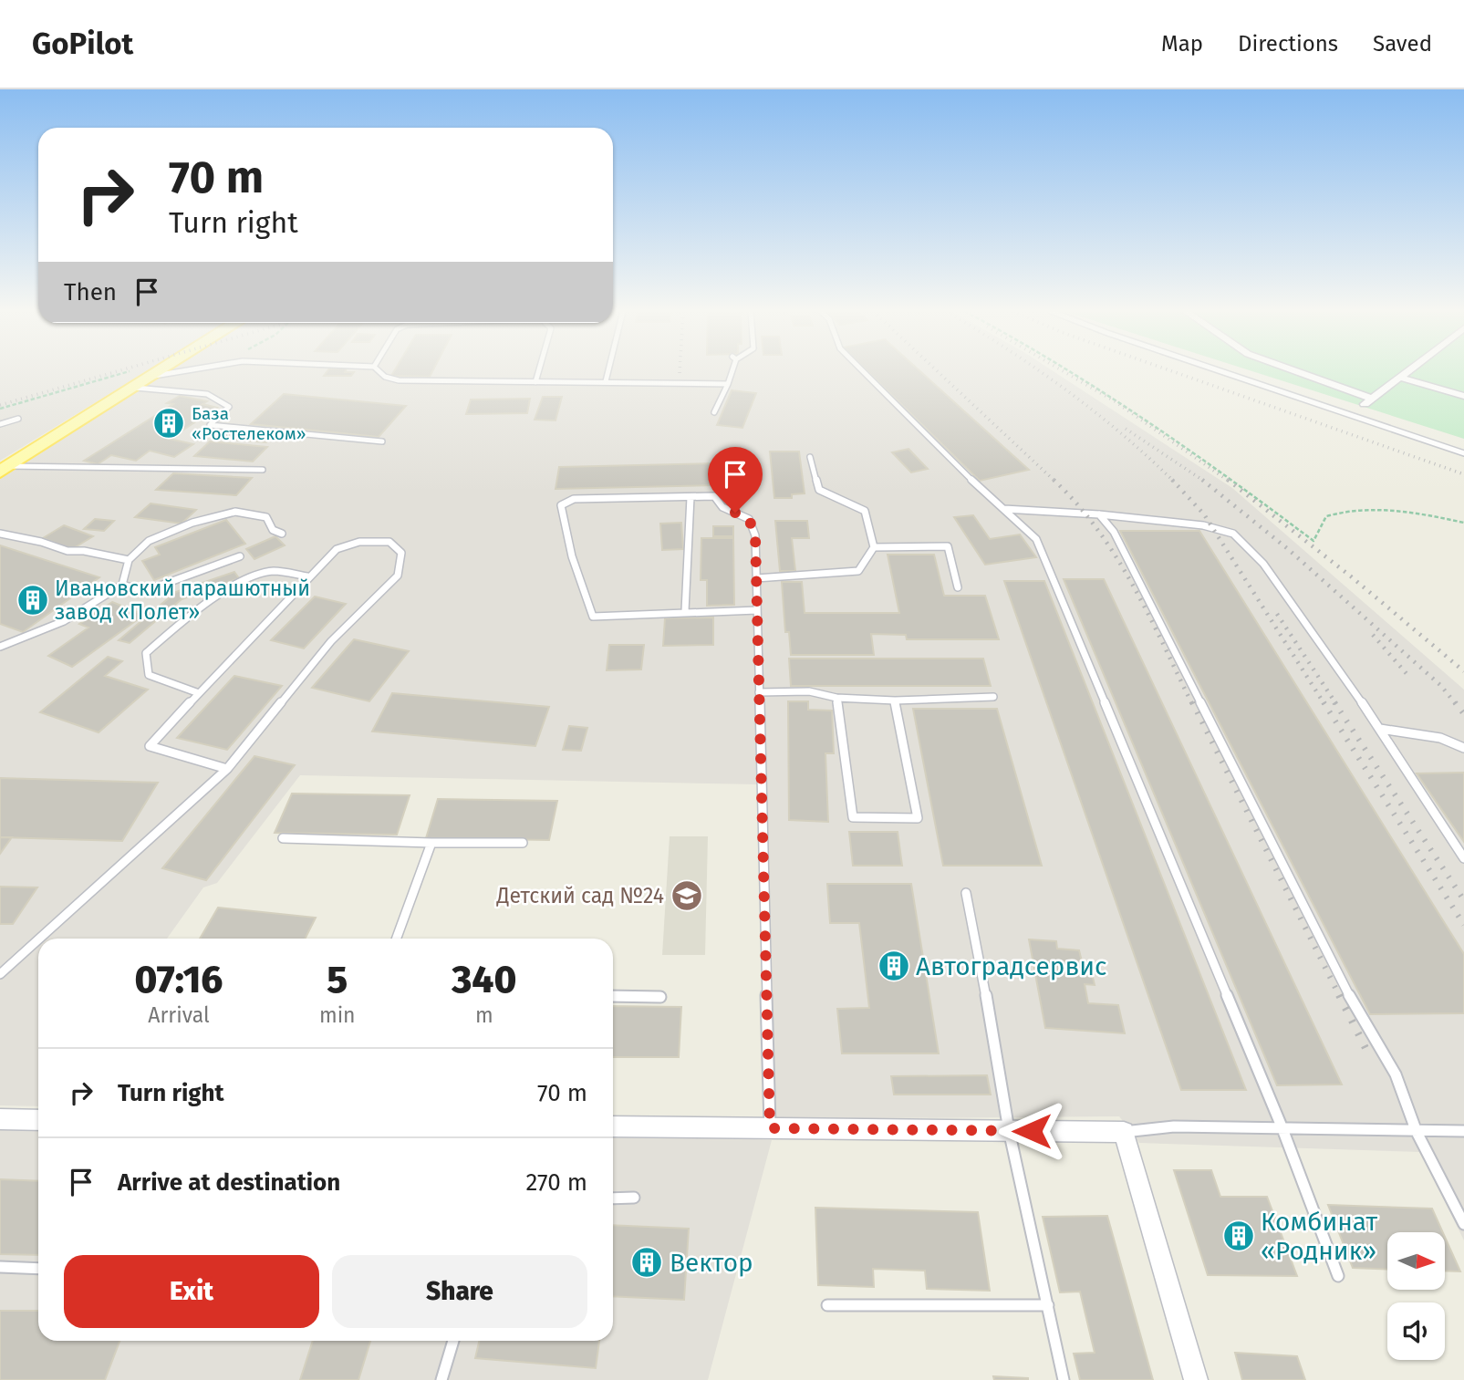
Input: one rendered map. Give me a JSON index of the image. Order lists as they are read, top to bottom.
{
  "places": {
    "building": [
      "База «Ростелеком»",
      "Ивановский парашютный завод «Полет»",
      "Автоградсервис",
      "Комбинат «Родник»",
      "Вектор"
    ],
    "school or university": ["Детский сад №24"]
  },
  "north": "right",
  "page": {
    "header": "GoPilot",
    "nav": ["Map", "Directions", "Saved"],
    "turn": ["70 m", "Turn right"],
    "then": "Then",
    "eta": [
      "07:16",
      "Arrival",
      "5",
      "min",
      "340",
      "m"
    ],
    "list": [
      {
        "name": "Turn right",
        "value": "70 m"
      },
      {
        "name": "Arrive at destination",
        "value": "270 m"
      }
    ],
    "buttons": ["Exit", "Share"]
  }
}
